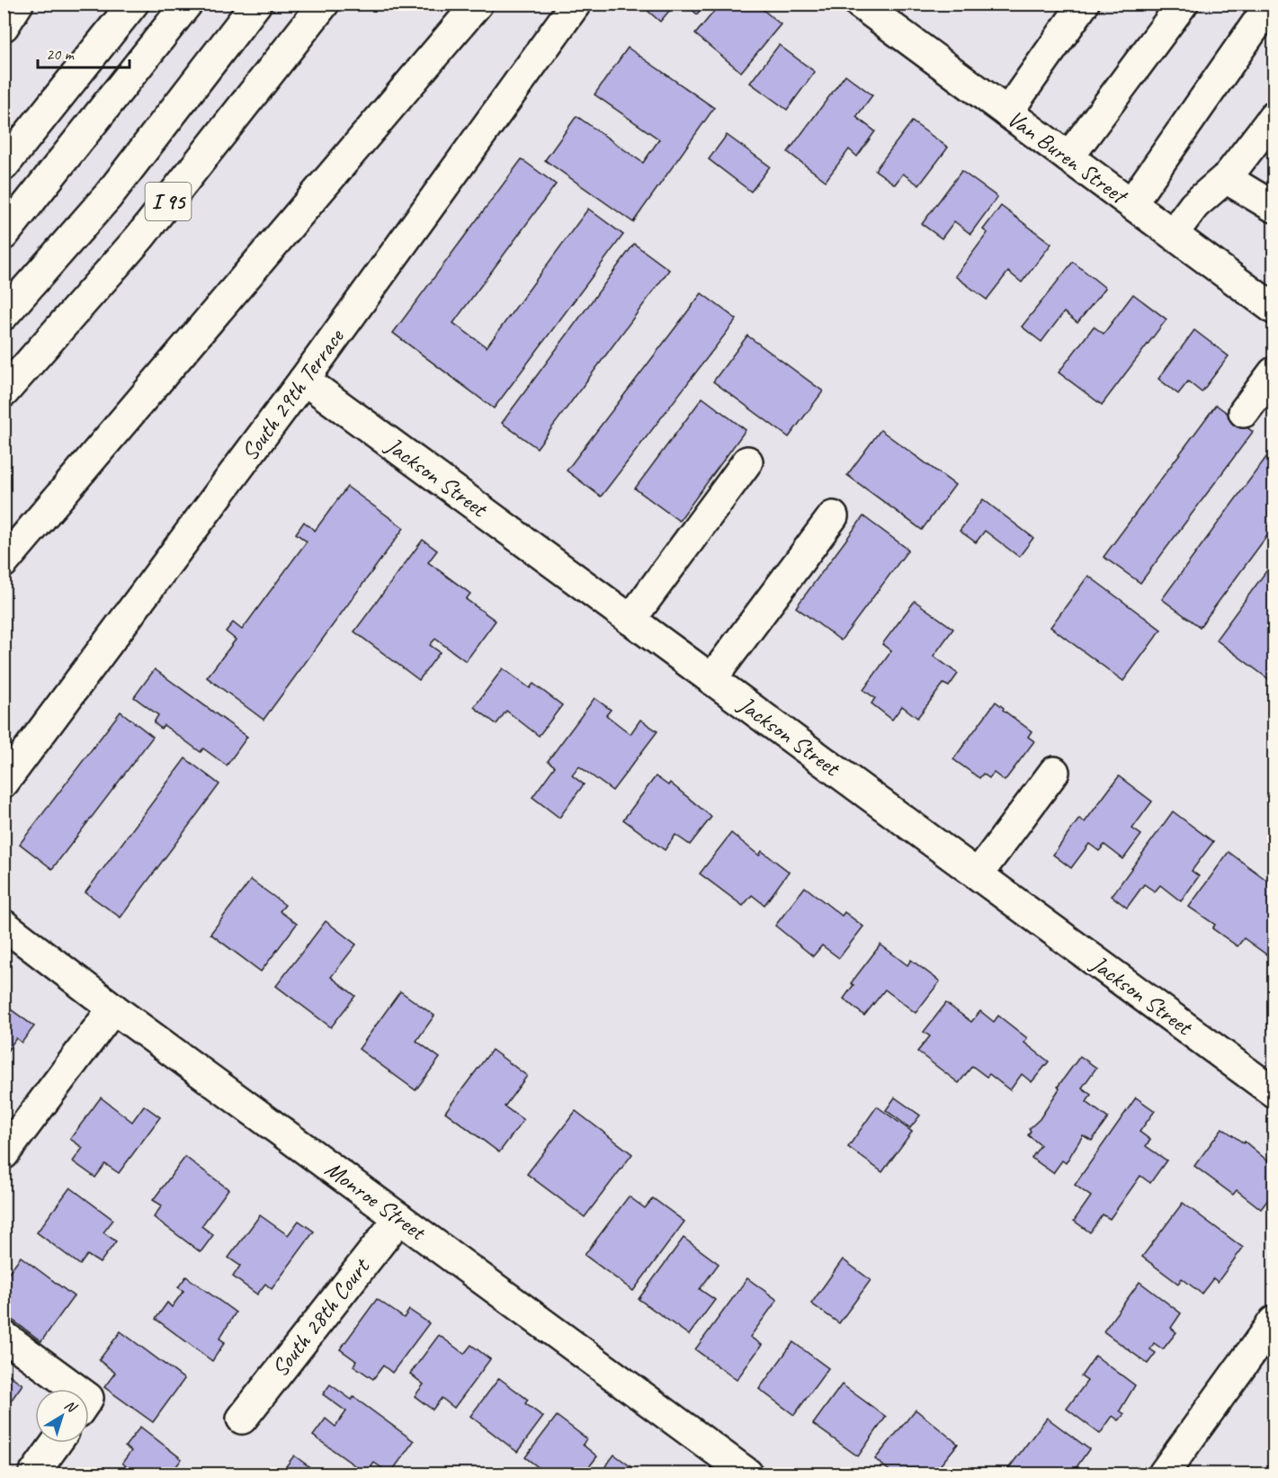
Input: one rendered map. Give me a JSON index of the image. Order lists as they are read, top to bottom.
{
  "streets": {
    "main road": [
      "Van Buren Street",
      "I 95",
      "South 29th Terrace",
      "Jackson Street",
      "Monroe Street",
      "South 28th Court"
    ]
  },
  "crossings": [
    ["South 29th Terrace", "Jackson Street"],
    ["Monroe Street", "South 28th Court"]
  ],
  "scale_bar": "20 m",
  "north": "top right"
}
